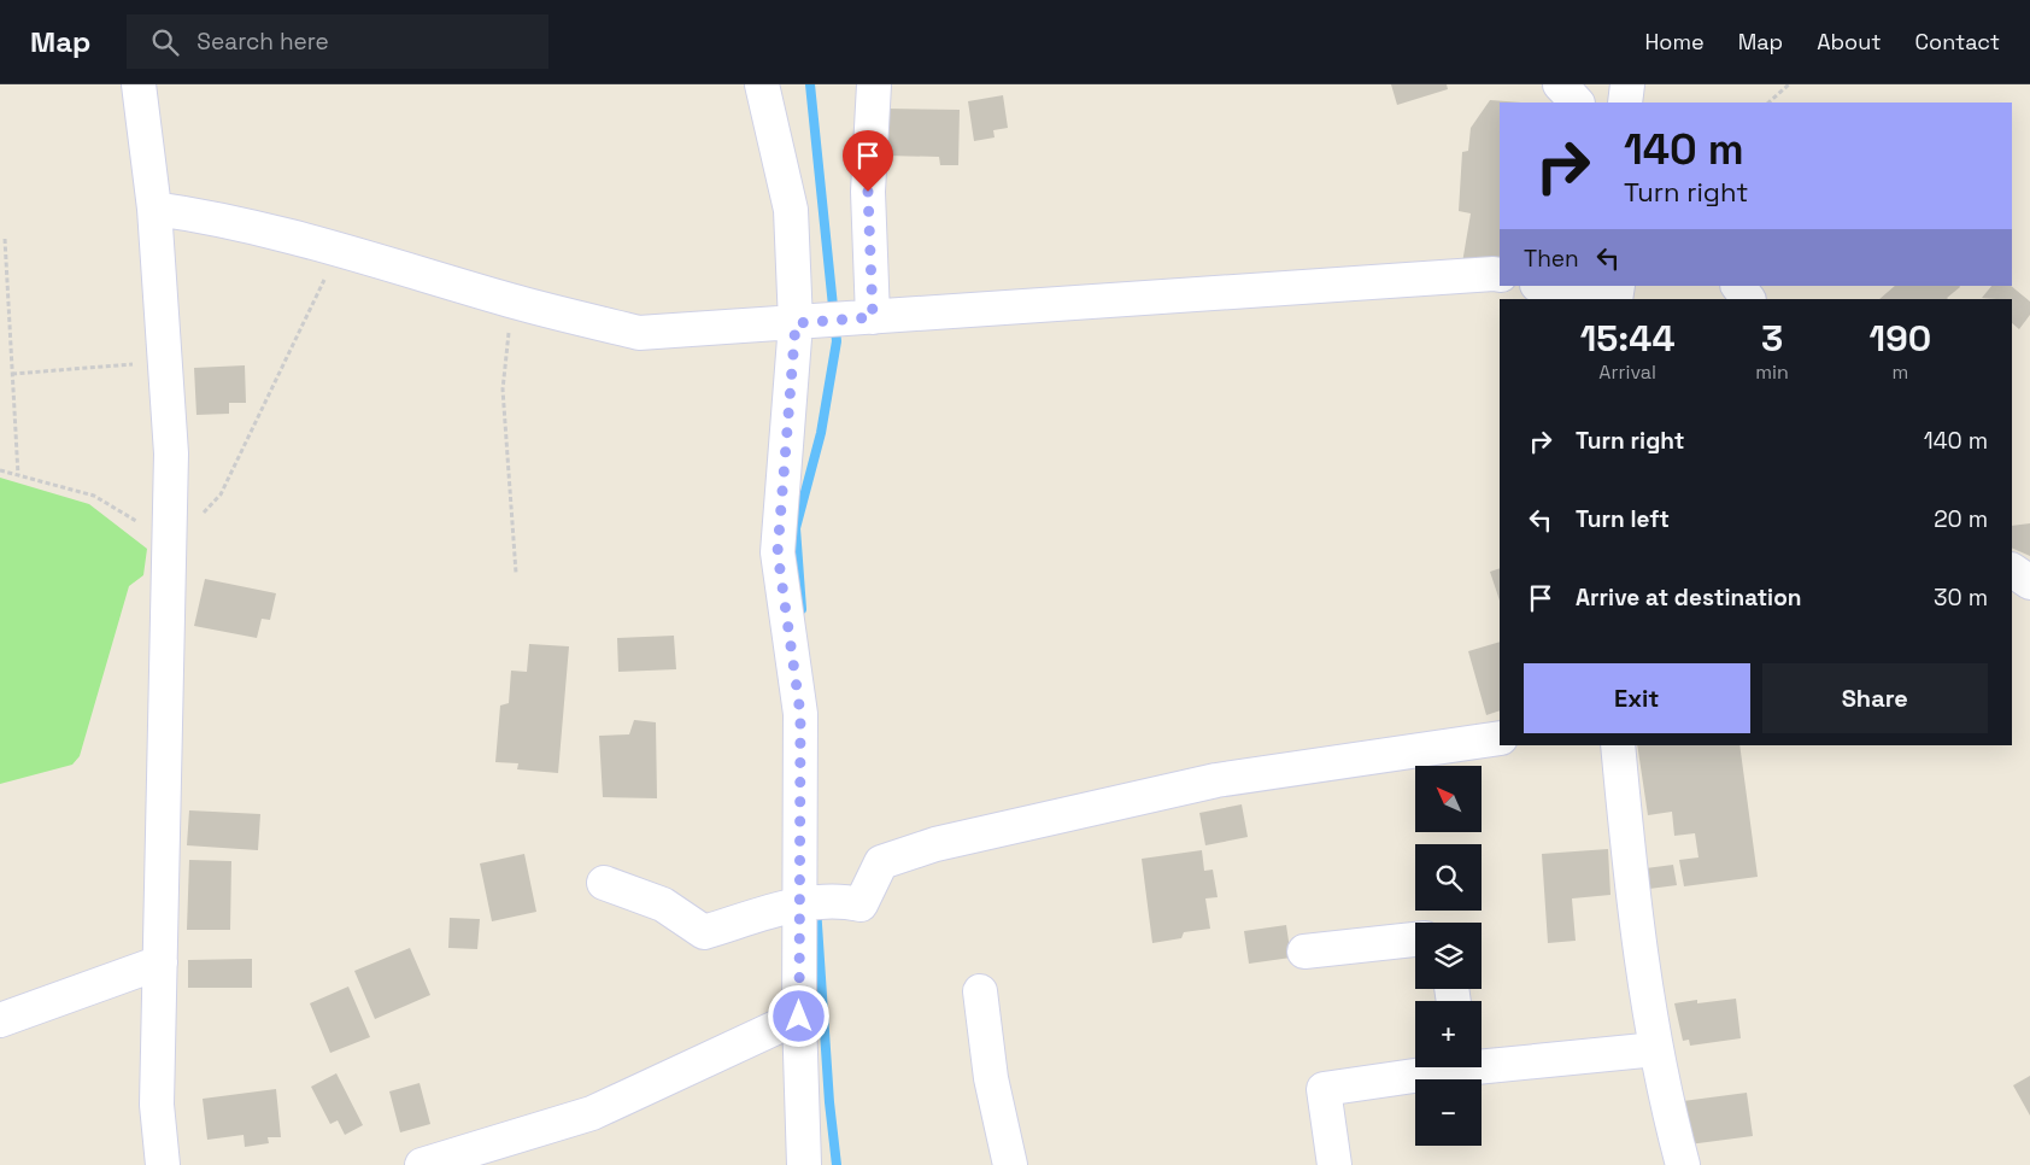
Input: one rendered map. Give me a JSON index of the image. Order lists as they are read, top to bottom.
{
  "north": "top left",
  "page": {
    "header": "Map",
    "search": "Search here",
    "nav": [
      "Home",
      "Map",
      "About",
      "Contact"
    ],
    "turn": ["140 m", "Turn right"],
    "then": "Then",
    "eta": [
      "15:44",
      "Arrival",
      "3",
      "min",
      "190",
      "m"
    ],
    "list": [
      {
        "name": "Turn right",
        "value": "140 m"
      },
      {
        "name": "Turn left",
        "value": "20 m"
      },
      {
        "name": "Arrive at destination",
        "value": "30 m"
      }
    ],
    "buttons": ["Exit", "Share"],
    "map_buttons": ["+", "−"]
  }
}
